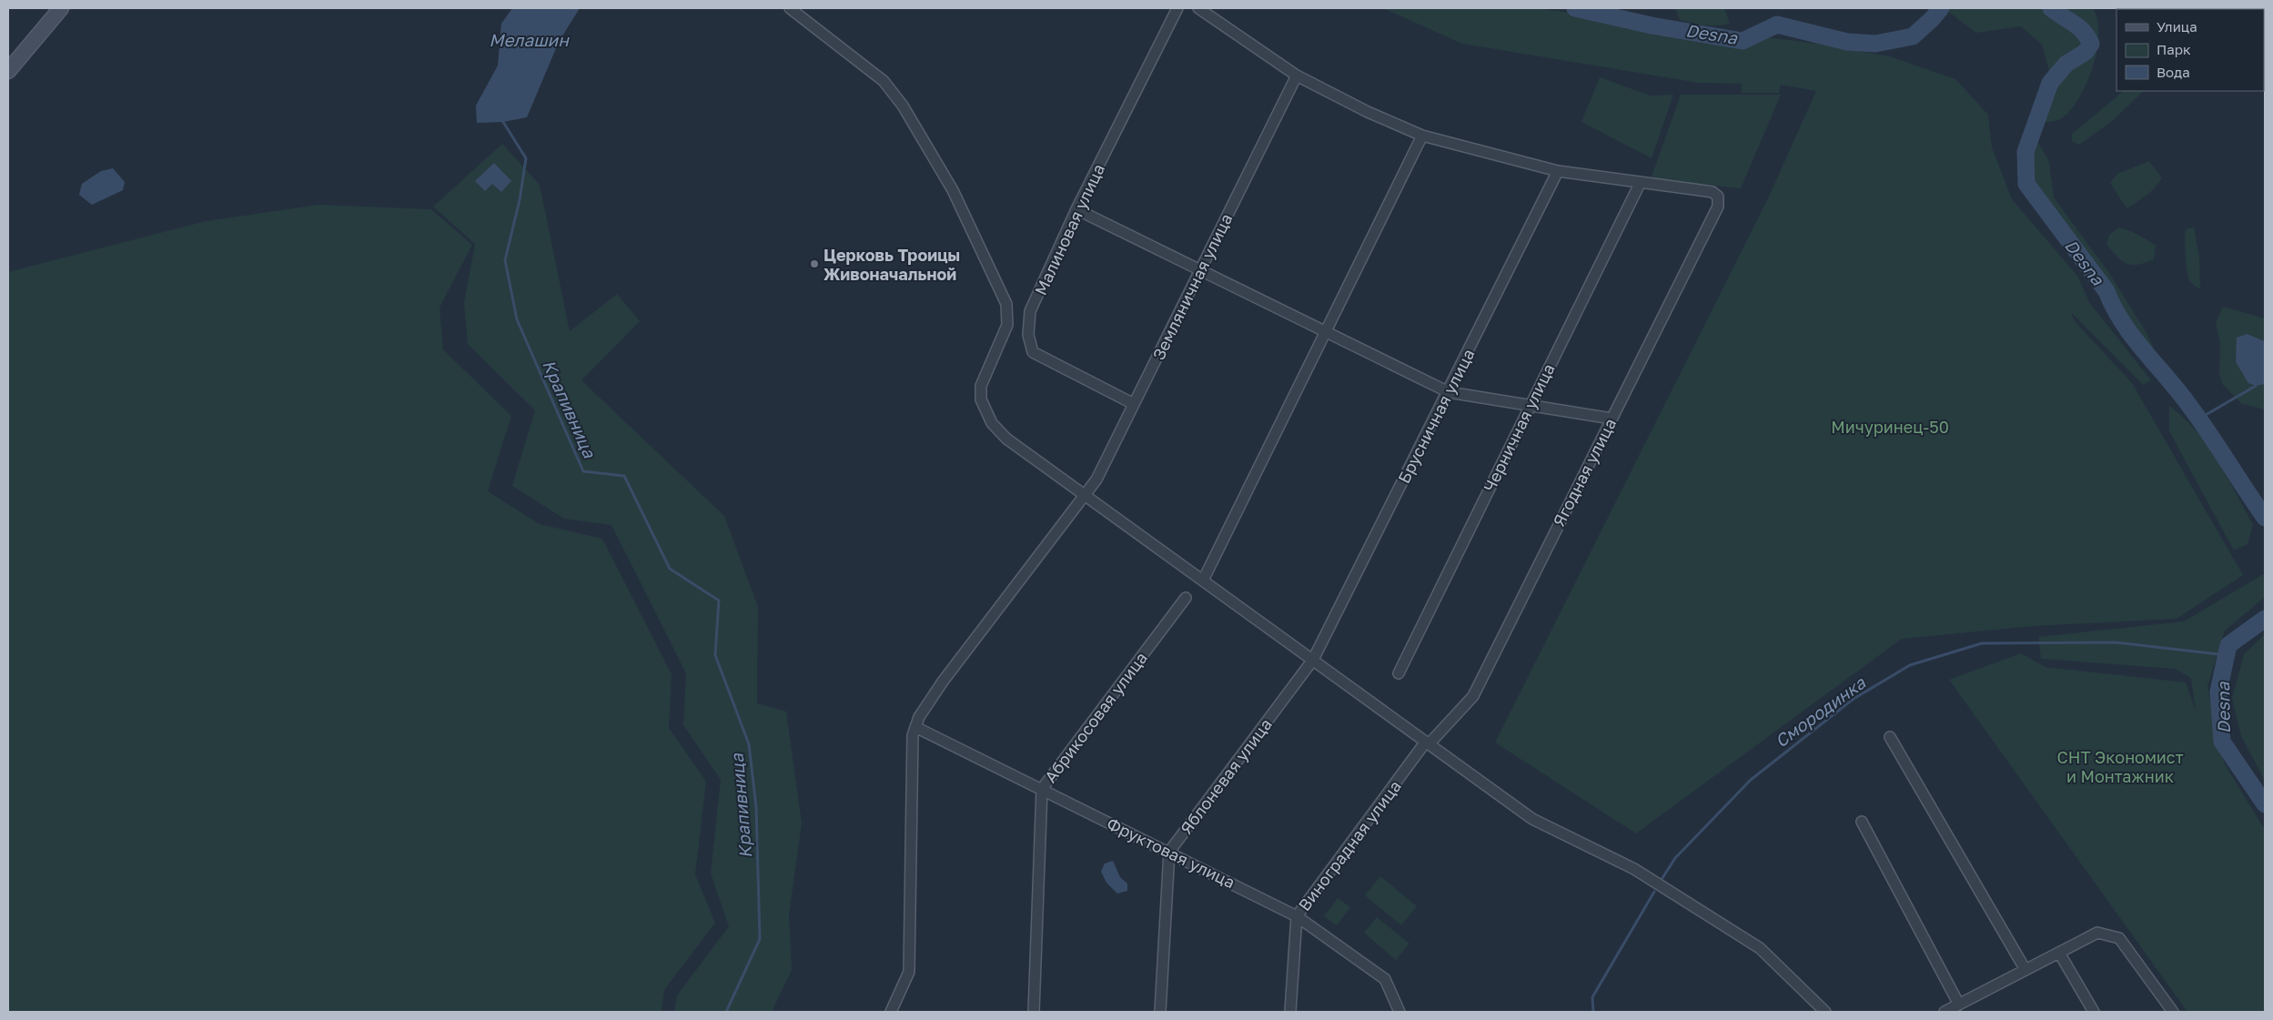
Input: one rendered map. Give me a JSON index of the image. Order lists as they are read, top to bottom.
{
  "streets": {
    "street": [
      "Малиновая улица",
      "Земляничная улица",
      "Брусничная улица",
      "Черничная улица",
      "Ягодная улица",
      "Абрикосовая улица",
      "Яблоневая улица",
      "Виноградная улица",
      "Фруктовая улица"
    ]
  },
  "crossings": [
    ["Малиновая улица", "Земляничная улица"],
    ["Брусничная улица", "Яблоневая улица"],
    ["Черничная улица", "Ягодная улица"],
    ["Ягодная улица", "Виноградная улица"],
    ["Абрикосовая улица", "Фруктовая улица"],
    ["Яблоневая улица", "Фруктовая улица"],
    ["Виноградная улица", "Фруктовая улица"]
  ],
  "water": [
    "Desna",
    "Мелашин",
    "Крапивница",
    "Смородинка"
  ],
  "parks": ["Мичуринец-50", "СНТ Экономист и Монтажник"],
  "places": ["Церковь Троицы Живоначальной"],
  "legend": ["Улица", "Парк", "Вода"]
}
